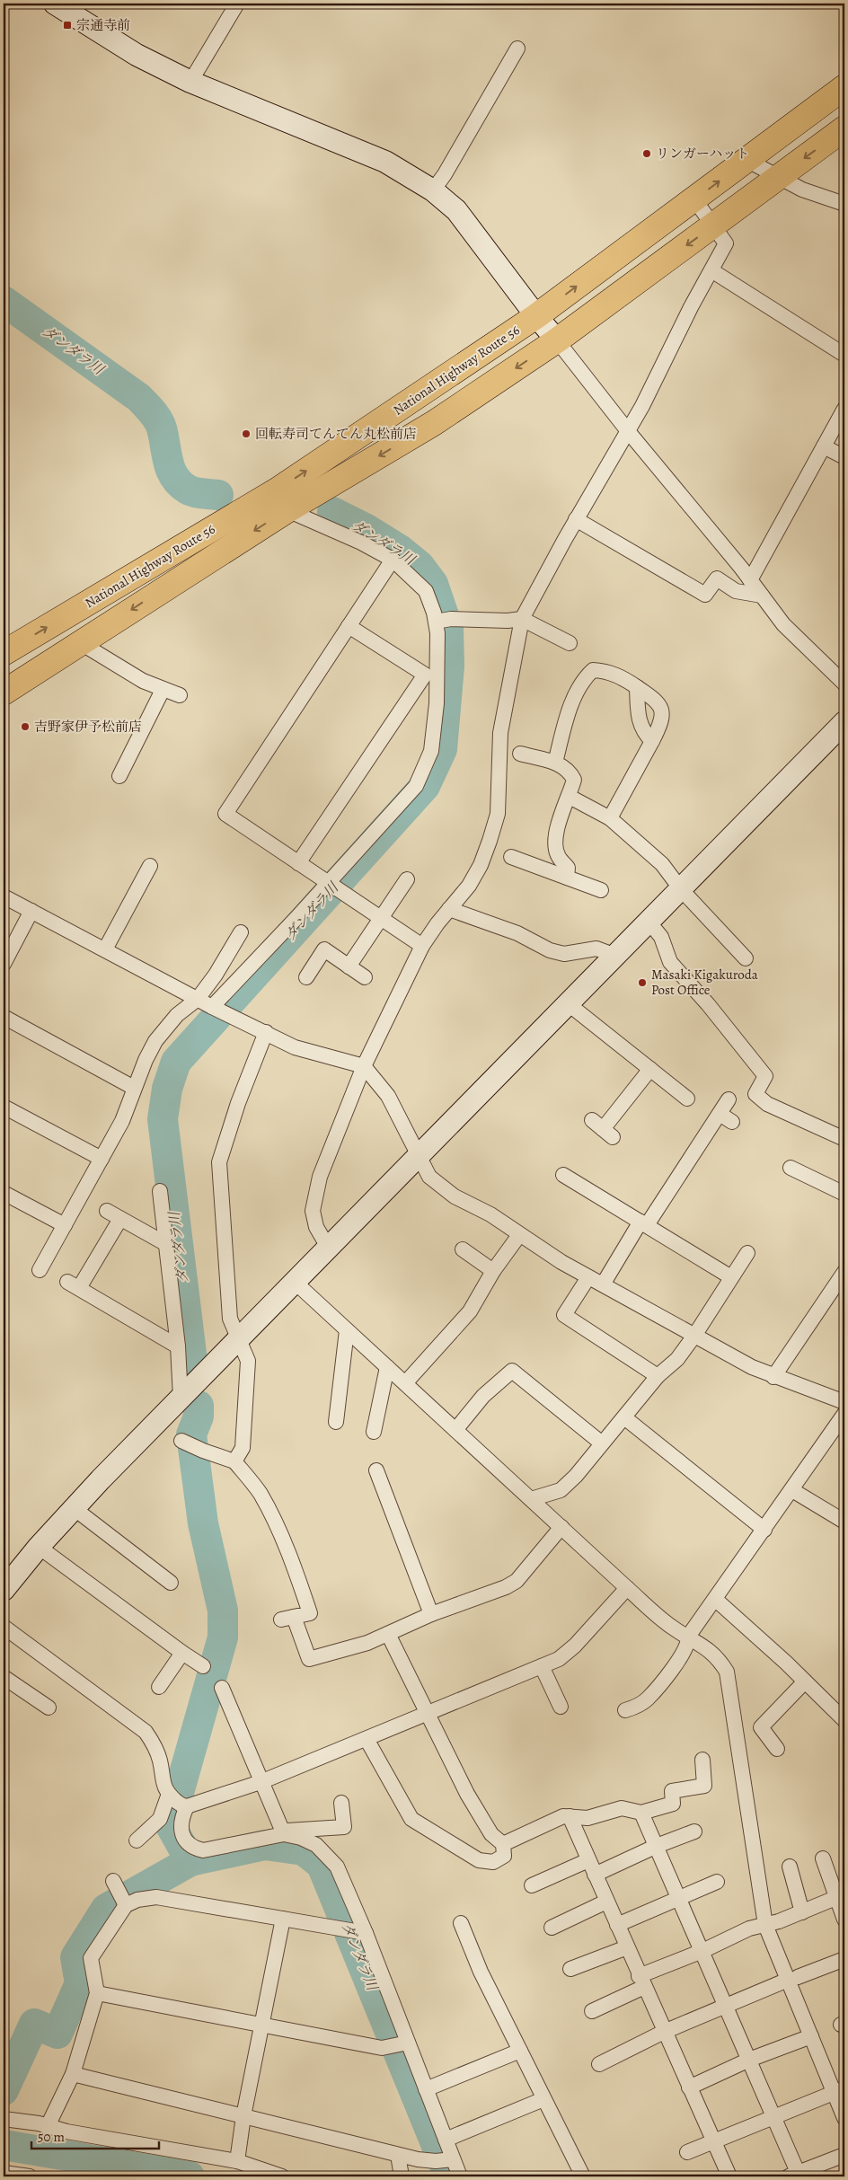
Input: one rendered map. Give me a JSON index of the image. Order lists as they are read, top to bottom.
{
  "streets": {
    "highway": ["National Highway Route 56"]
  },
  "water": ["ダンダラ川"],
  "places": {
    "transit": ["宗通寺前"],
    "other": [
      "リンガーハット",
      "回転寿司てんてん丸松前店",
      "吉野家伊予松前店",
      "Masaki Kigakuroda Post Office"
    ]
  },
  "scale_bar": "50 m"
}
